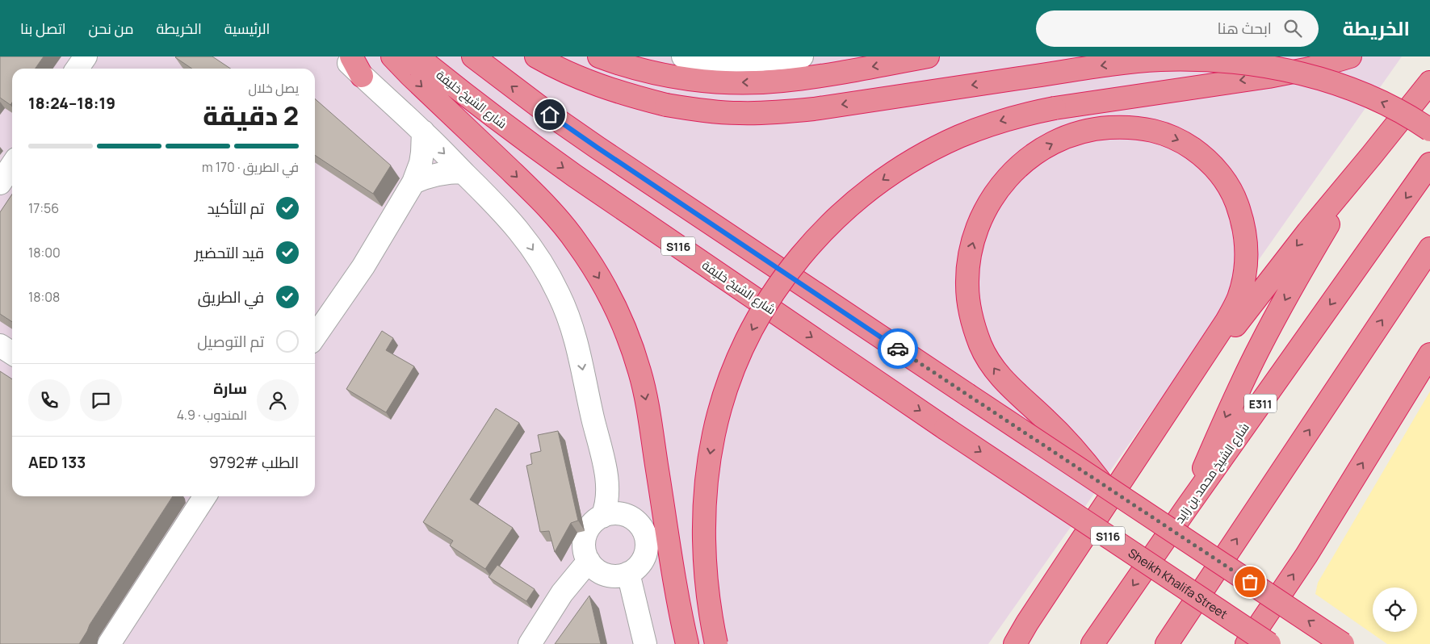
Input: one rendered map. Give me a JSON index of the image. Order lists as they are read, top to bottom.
{
  "streets": {
    "highway": [
      "شارع الشيخ خليفة",
      "S116",
      "E311",
      "شارع الشيخ محمد بن زايد",
      "Sheikh Khalifa Street"
    ]
  },
  "crossings": [
    ["شارع الشيخ خليفة", "Sheikh Khalifa Street"]
  ],
  "page": {
    "header": "الخريطة",
    "search": "ابحث هنا",
    "nav": [
      "الرئيسية",
      "الخريطة",
      "من نحن",
      "اتصل بنا"
    ],
    "heading": ["2 دقيقة", "يصل خلال", "18:19–18:24"],
    "panel": [
      "سارة",
      "المندوب · 4.9",
      "الطلب #9792",
      "AED 133"
    ],
    "bar": "في الطريق · 170 m",
    "list": [
      ["تم التأكيد", "17:56"],
      ["قيد التحضير", "18:00"],
      ["في الطريق", "18:08"],
      "تم التوصيل"
    ]
  }
}
